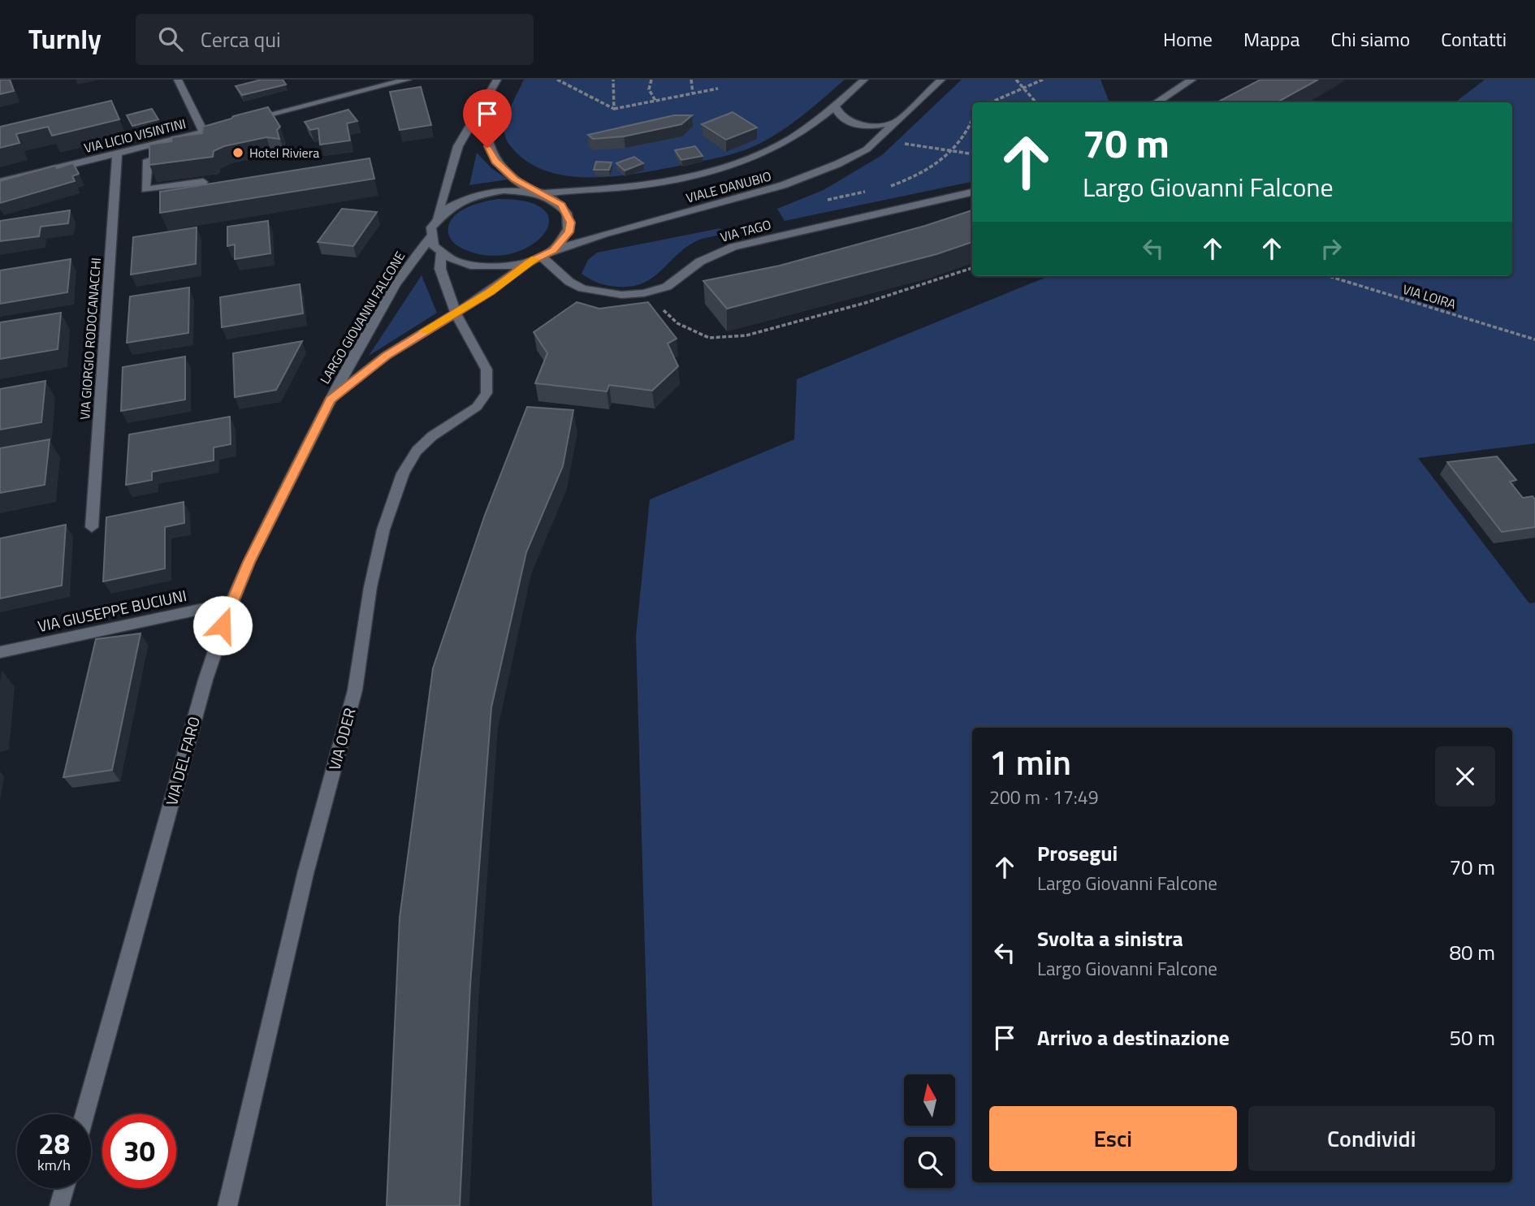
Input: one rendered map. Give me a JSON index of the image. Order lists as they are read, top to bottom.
{
  "streets": {
    "street": [
      "VIA LICIO VISINTINI",
      "VIALE DANUBIO",
      "VIA TAGO",
      "LARGO GIOVANNI FALCONE",
      "VIA GIORGIO RODOCANACCHI",
      "VIA GIUSEPPE BUCIUNI",
      "VIA ODER",
      "VIA DEL FARO"
    ],
    "path": ["VIA LOIRA"]
  },
  "crossings": [
    ["VIA LICIO VISINTINI", "VIA GIORGIO RODOCANACCHI"],
    ["VIALE DANUBIO", "LARGO GIOVANNI FALCONE"],
    ["VIA TAGO", "LARGO GIOVANNI FALCONE"],
    ["LARGO GIOVANNI FALCONE", "VIA ODER"],
    ["LARGO GIOVANNI FALCONE", "VIA DEL FARO"],
    ["VIA GIUSEPPE BUCIUNI", "VIA DEL FARO"]
  ],
  "places": ["Hotel Riviera"],
  "north": "top",
  "page": {
    "header": "Turnly",
    "search": "Cerca qui",
    "nav": [
      "Home",
      "Mappa",
      "Chi siamo",
      "Contatti"
    ],
    "turn": ["70 m", "Largo Giovanni Falcone"],
    "heading": ["1 min", "200 m · 17:49"],
    "list": [
      {
        "name": "Prosegui",
        "note": "Largo Giovanni Falcone",
        "value": "70 m"
      },
      {
        "name": "Svolta a sinistra",
        "note": "Largo Giovanni Falcone",
        "value": "80 m"
      },
      {
        "name": "Arrivo a destinazione",
        "value": "50 m"
      }
    ],
    "buttons": ["Esci", "Condividi"],
    "speed": "28 km/h",
    "limit": "30"
  }
}
